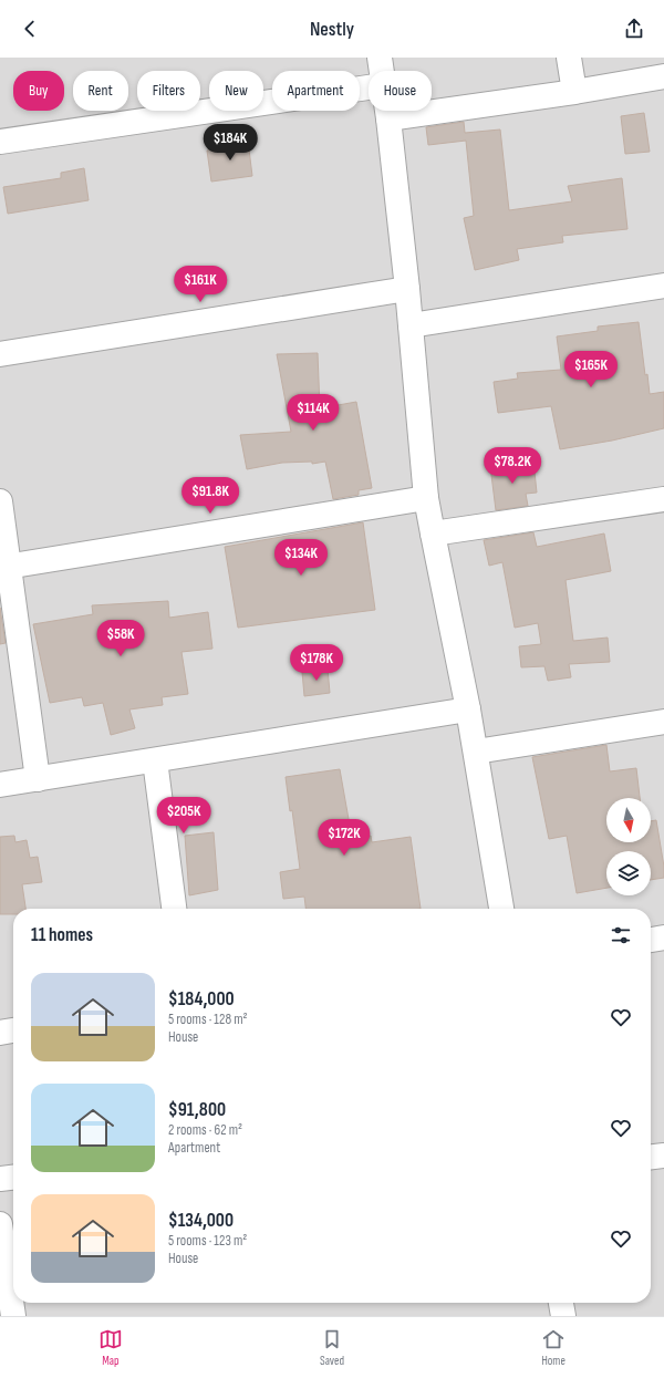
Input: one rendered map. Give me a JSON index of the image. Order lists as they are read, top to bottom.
{
  "north": "bottom",
  "page": {
    "header": "Nestly",
    "chip": [
      "Buy",
      "Rent",
      "Filters",
      "New",
      "Apartment",
      "House"
    ],
    "price": [
      "$184K",
      "$161K",
      "$165K",
      "$114K",
      "$78.2K",
      "$91.8K",
      "$134K",
      "$58K",
      "$178K",
      "$205K",
      "$172K"
    ],
    "heading": "11 homes",
    "list": [
      {
        "name": "$184,000",
        "note": "5 rooms · 128 m² · House"
      },
      {
        "name": "$91,800",
        "note": "2 rooms · 62 m² · Apartment"
      },
      {
        "name": "$134,000",
        "note": "5 rooms · 123 m² · House"
      }
    ],
    "tabs": ["Map", "Saved", "Home"]
  }
}
